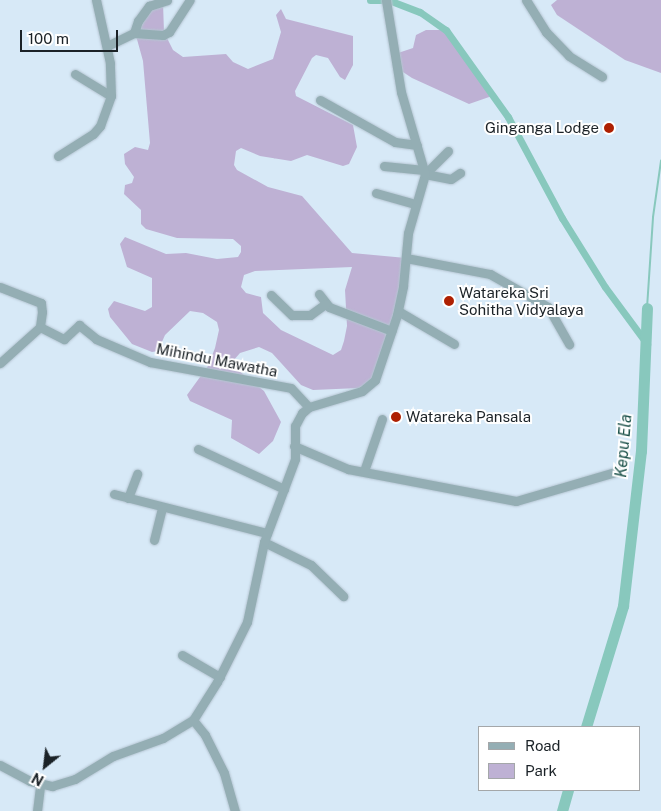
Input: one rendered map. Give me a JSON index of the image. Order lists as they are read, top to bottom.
{
  "streets": {
    "street": ["Mihindu Mawatha"]
  },
  "water": ["Kepu Ela"],
  "places": ["Ginganga Lodge", "Watareka Sri Sohitha Vidyalaya", "Watareka Pansala"],
  "legend": ["Road", "Park"],
  "scale_bar": "100 m",
  "north": "bottom left"
}
